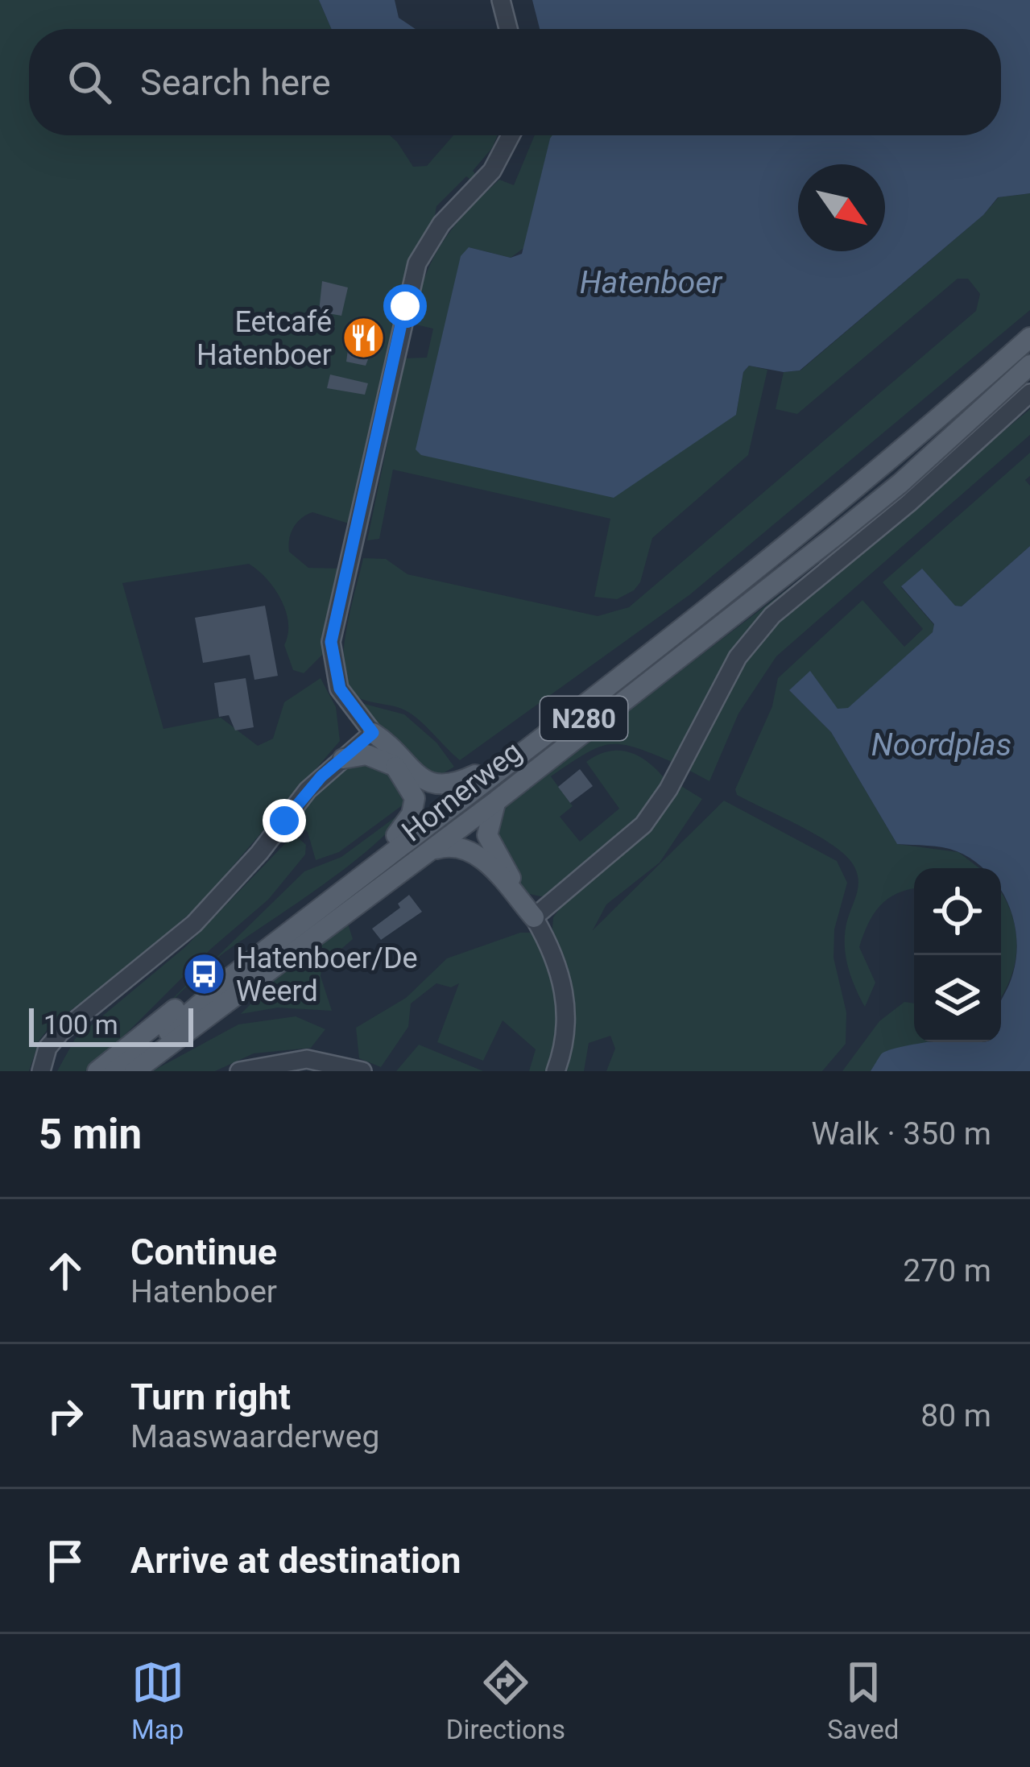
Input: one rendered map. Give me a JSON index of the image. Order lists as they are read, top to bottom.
{
  "streets": {
    "main road": ["N280", "Hornerweg"]
  },
  "water": ["Hatenboer", "Noordplas"],
  "places": {
    "restaurant": ["Eetcafé Hatenboer"],
    "bus stop": ["Hatenboer/De Weerd"]
  },
  "scale_bar": "100 m",
  "north": "bottom right",
  "page": {
    "search": "Search here",
    "scale": "100 m",
    "heading": ["5 min", "Walk · 350 m"],
    "list": [
      ["Continue", "Hatenboer", "270 m"],
      ["Turn right", "Maaswaarderweg", "80 m"],
      "Arrive at destination"
    ],
    "nav": ["Map", "Directions", "Saved"]
  }
}
